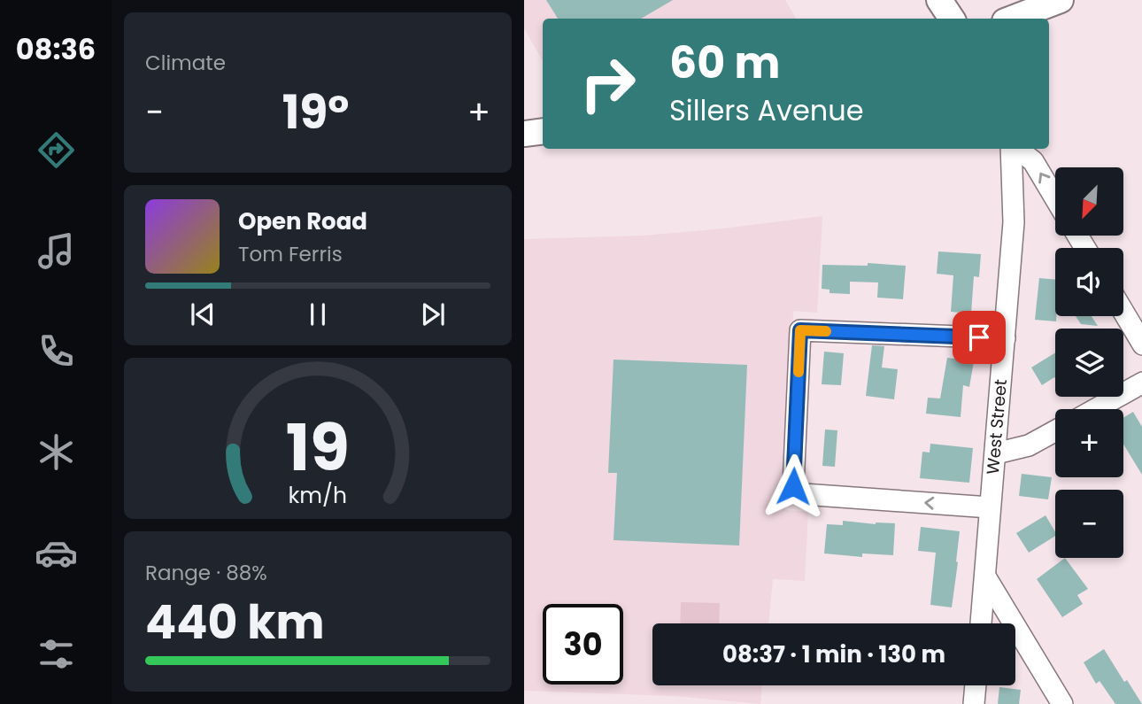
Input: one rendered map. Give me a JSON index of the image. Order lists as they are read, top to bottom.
{
  "streets": {
    "street": ["West Street"]
  },
  "north": "bottom left",
  "page": {
    "tabs": "08:36",
    "tile": [
      "Climate",
      ["Range · 88%", "440 km"]
    ],
    "turn": ["60 m", "Sillers Avenue"],
    "heat": ["−", "19°", "+"],
    "map_buttons": ["+", "−"],
    "song": ["Open Road", "Tom Ferris"],
    "limit": "30",
    "trip": "08:37 · 1 min · 130 m",
    "gauge": ["19", "km/h"]
  }
}
